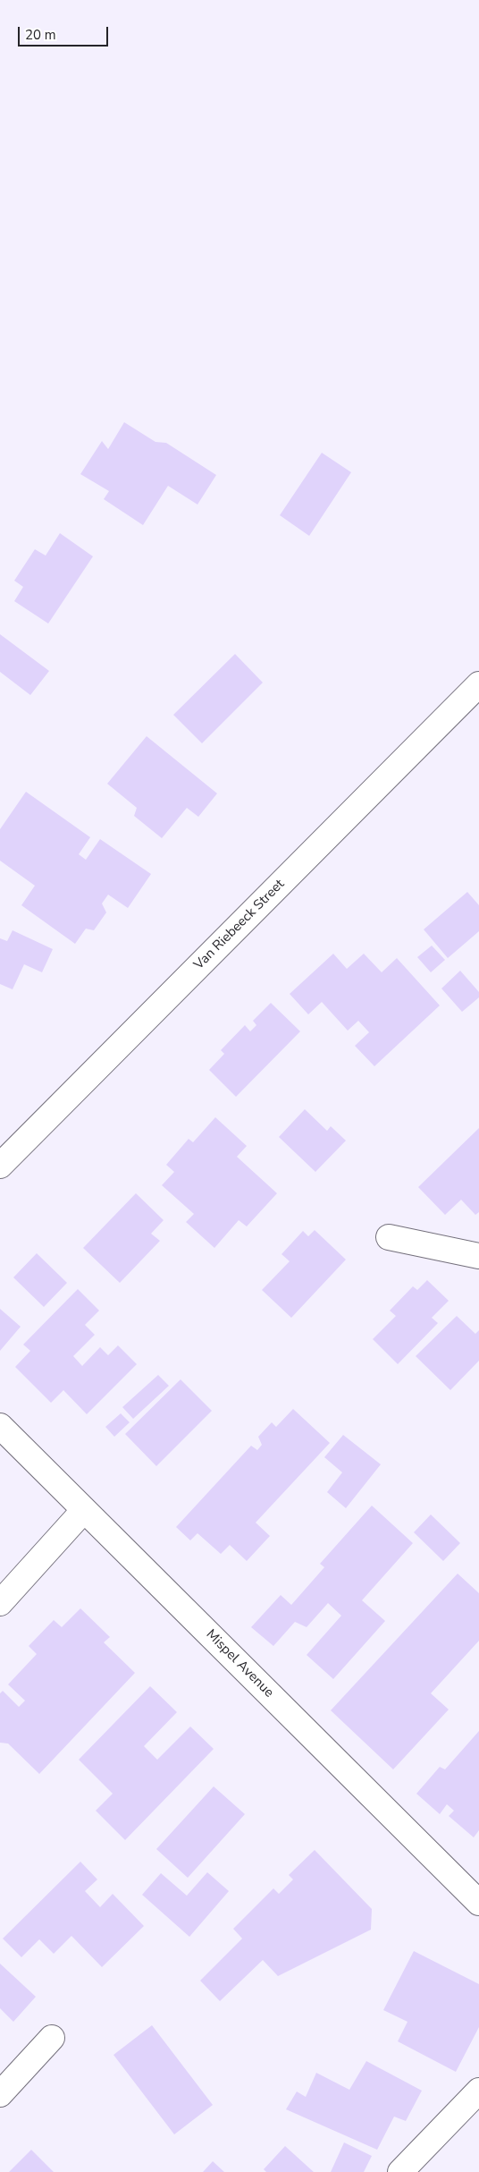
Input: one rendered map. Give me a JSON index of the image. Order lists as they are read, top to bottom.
{
  "streets": {
    "street": ["Van Riebeeck Street", "Mispel Avenue"]
  },
  "scale_bar": "20 m"
}
